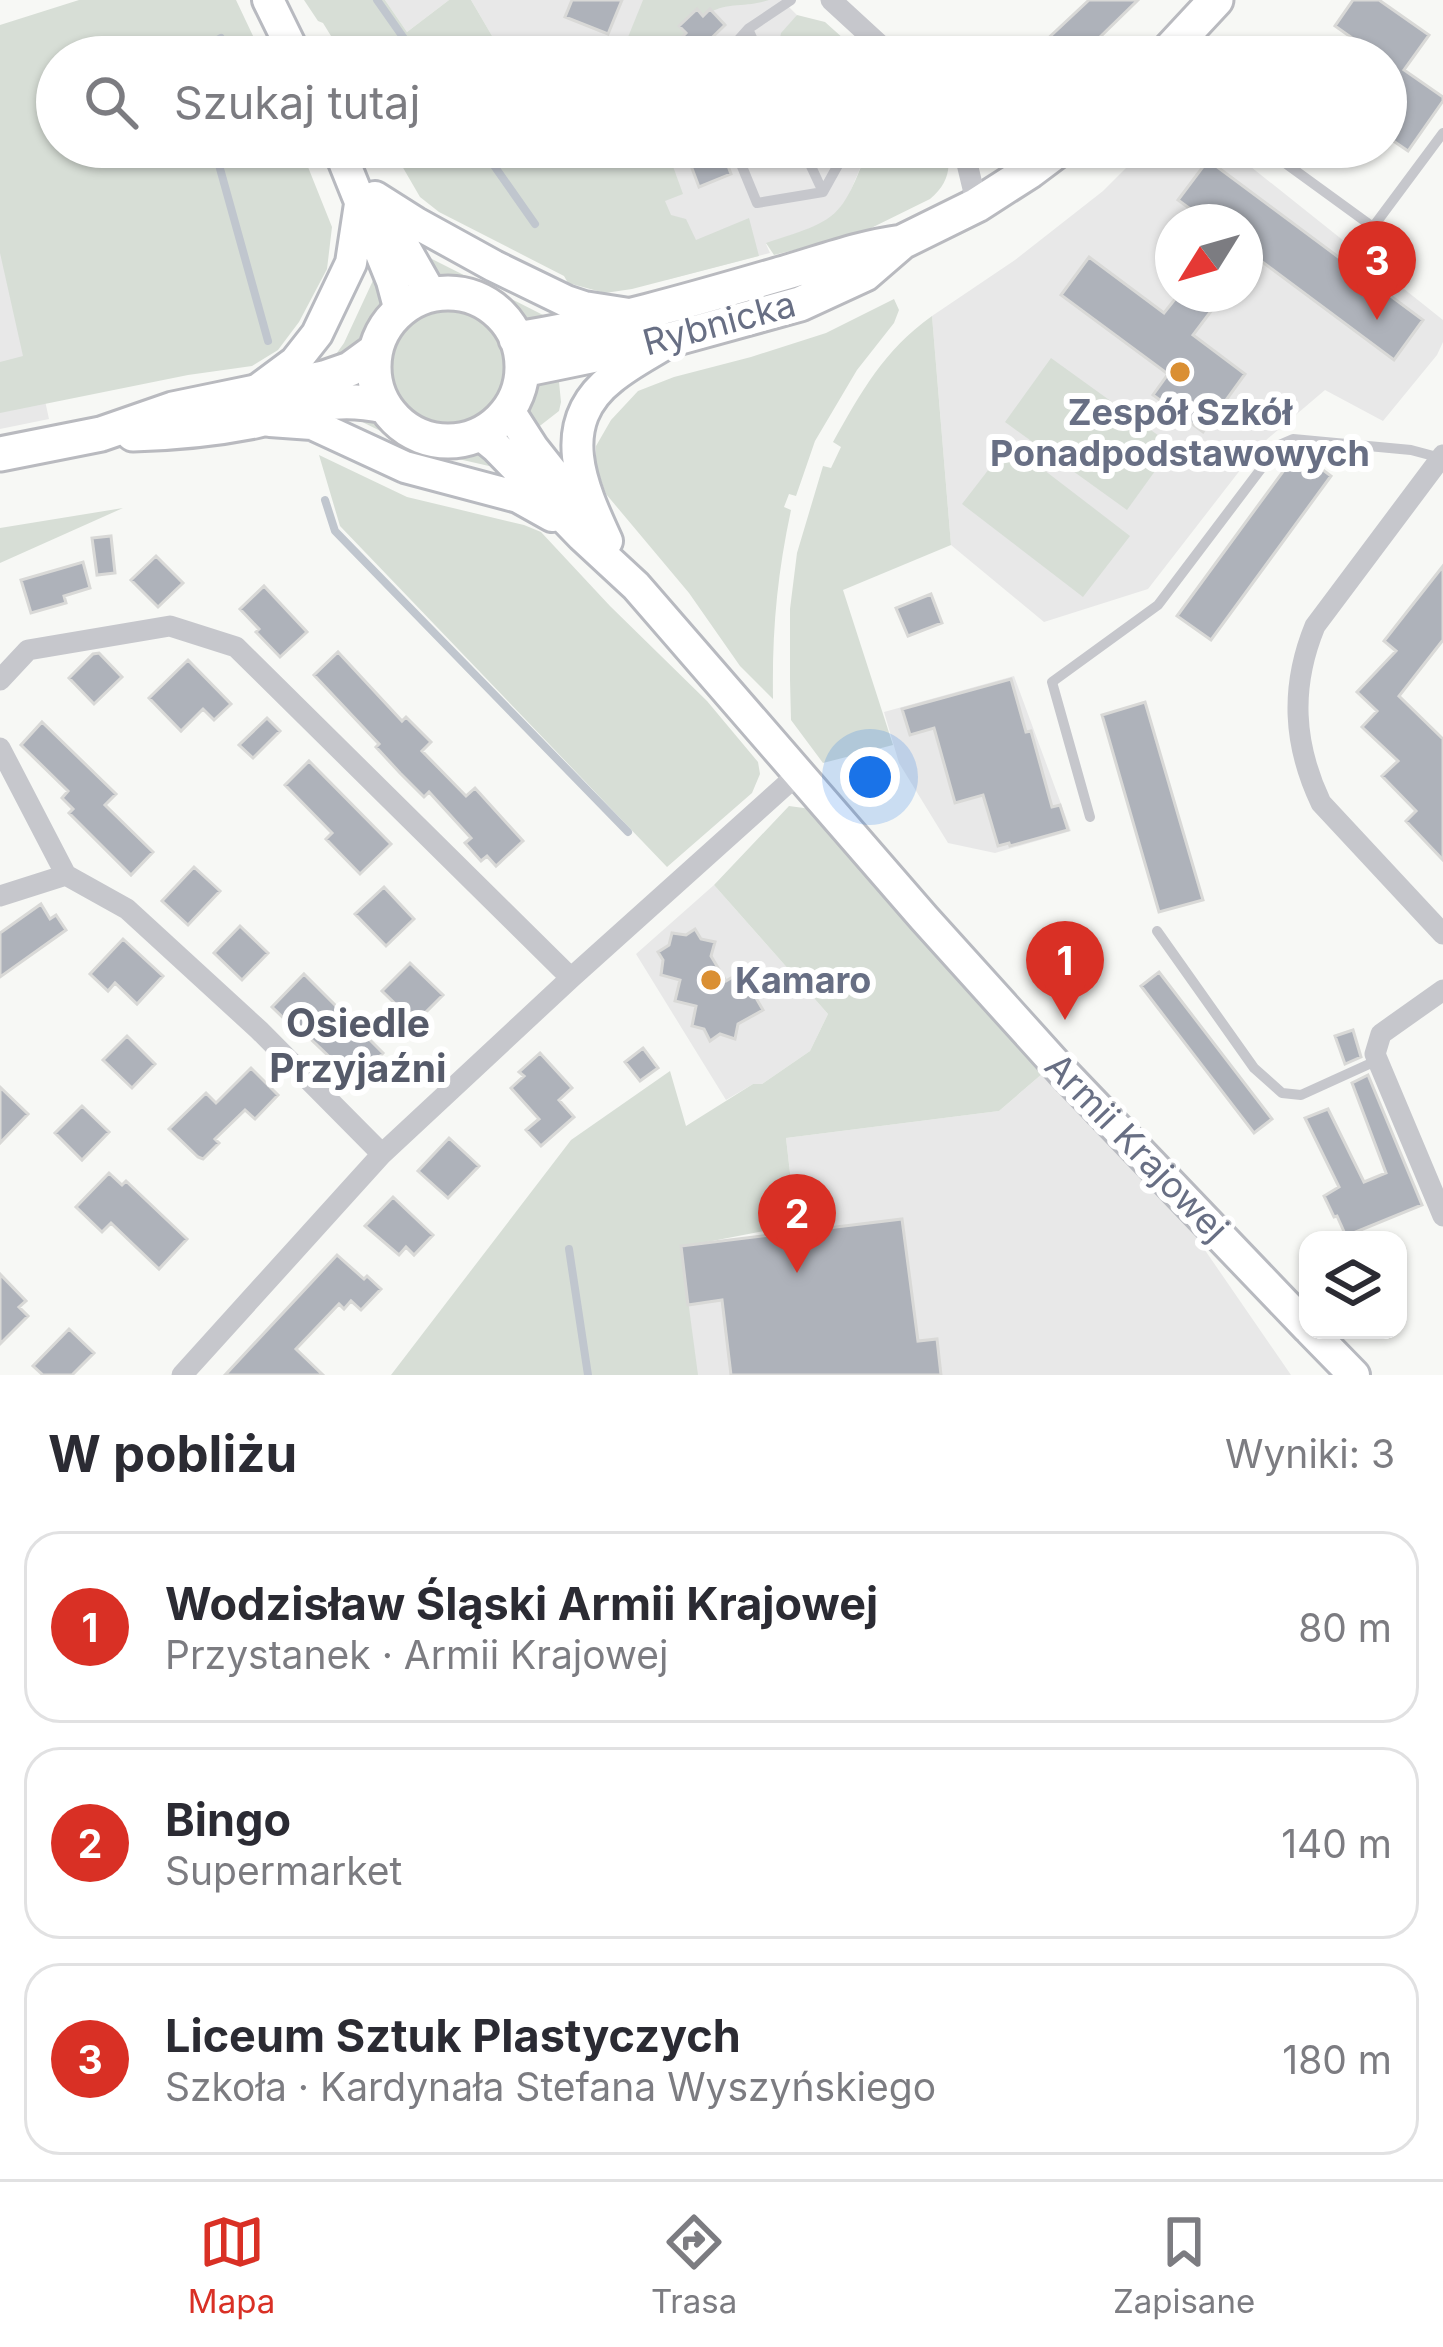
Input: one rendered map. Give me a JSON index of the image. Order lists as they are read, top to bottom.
{
  "streets": {
    "main road": ["Rybnicka", "Armii Krajowej"]
  },
  "crossings": [
    ["Rybnicka", "Armii Krajowej"]
  ],
  "districts": ["Osiedle Przyjaźni"],
  "places": ["Zespół Szkół Ponadpodstawowych", "Kamaro"],
  "north": "bottom left",
  "page": {
    "search": "Szukaj tutaj",
    "pins": ["3", "1", "2"],
    "heading": ["W pobliżu", "Wyniki: 3"],
    "list": [
      {
        "mark": "1",
        "name": "Wodzisław Śląski Armii Krajowej",
        "note": "Przystanek · Armii Krajowej",
        "value": "80 m"
      },
      {
        "mark": "2",
        "name": "Bingo",
        "note": "Supermarket",
        "value": "140 m"
      },
      {
        "mark": "3",
        "name": "Liceum Sztuk Plastyczych",
        "note": "Szkoła · Kardynała Stefana Wyszyńskiego",
        "value": "180 m"
      }
    ],
    "nav": ["Mapa", "Trasa", "Zapisane"]
  }
}
